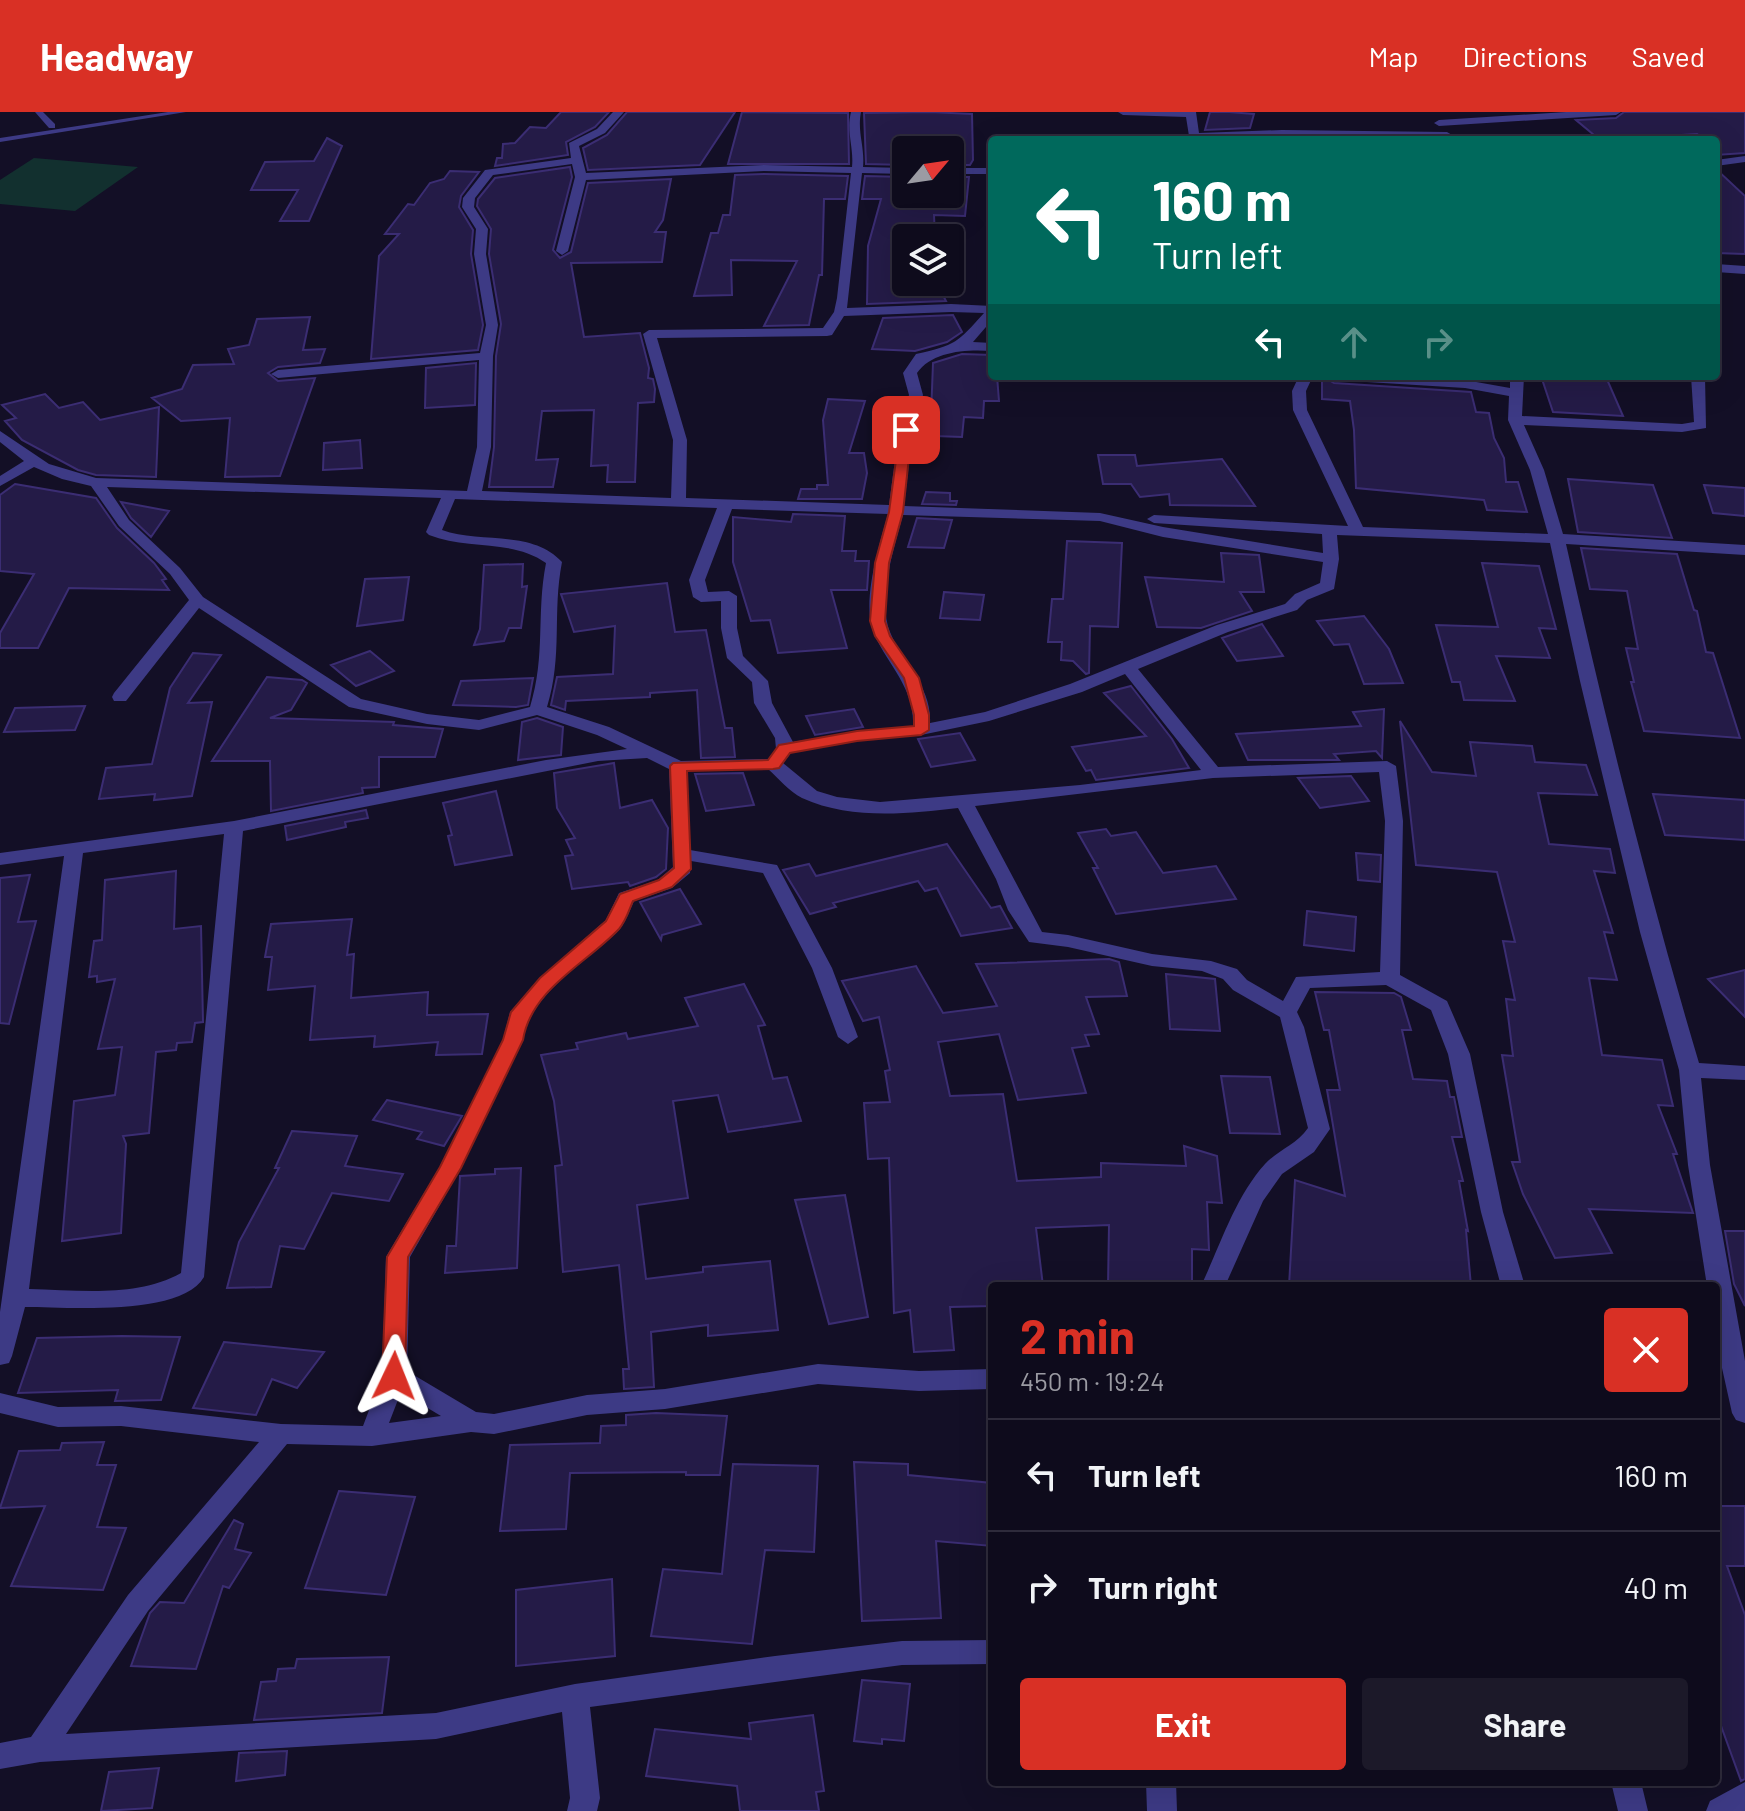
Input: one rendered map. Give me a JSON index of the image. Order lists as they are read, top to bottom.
{
  "north": "top right",
  "page": {
    "header": "Headway",
    "nav": ["Map", "Directions", "Saved"],
    "turn": ["160 m", "Turn left"],
    "heading": ["2 min", "450 m · 19:24"],
    "list": [
      {
        "name": "Turn left",
        "value": "160 m"
      },
      {
        "name": "Turn right",
        "value": "40 m"
      }
    ],
    "buttons": ["Exit", "Share"]
  }
}
